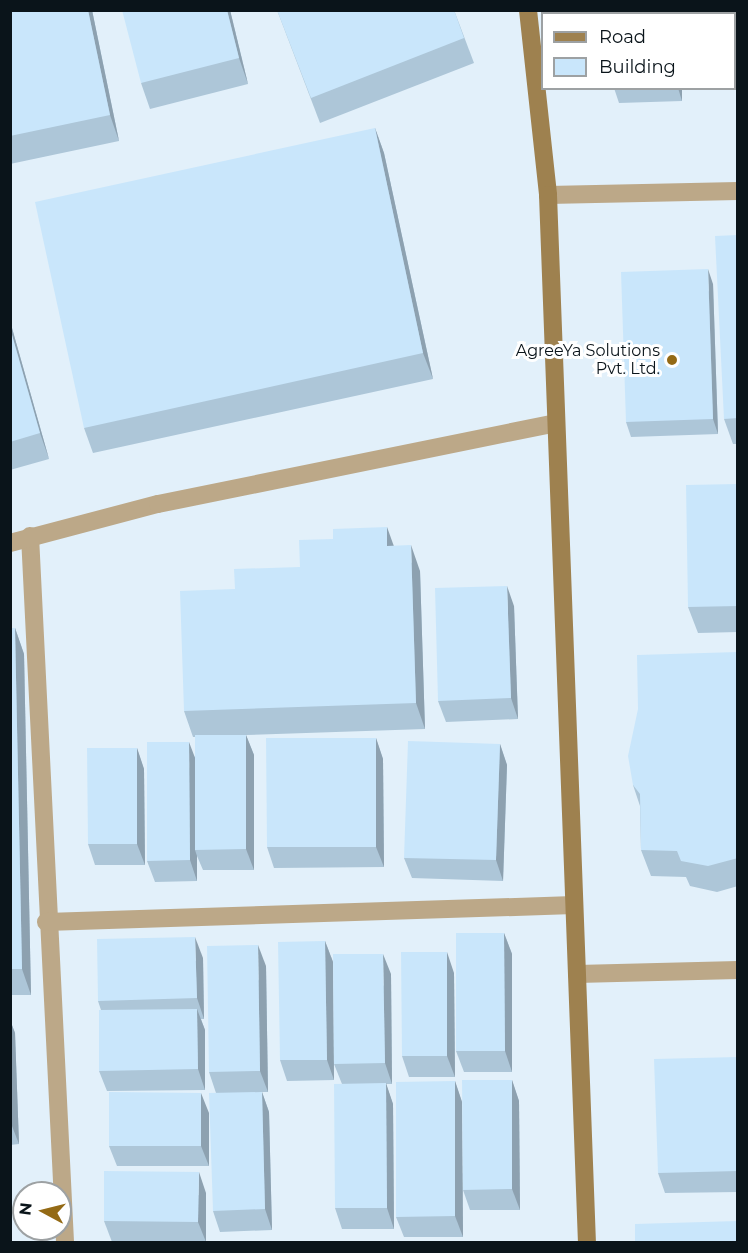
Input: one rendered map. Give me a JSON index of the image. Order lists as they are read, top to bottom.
{
  "places": ["AgreeYa Solutions Pvt. Ltd."],
  "legend": ["Road", "Building"],
  "north": "left"
}
